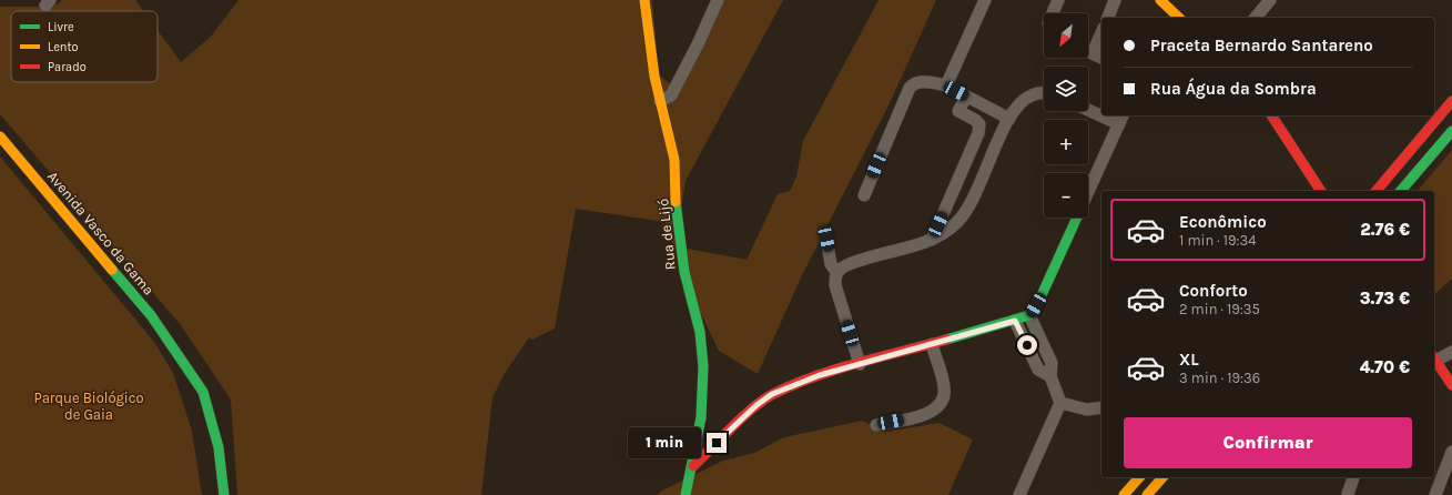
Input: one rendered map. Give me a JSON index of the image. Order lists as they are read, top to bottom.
{
  "streets": {
    "main road": ["Avenida Vasco da Gama", "Rua de Lijó"]
  },
  "parks": ["Parque Biológico de Gaia"],
  "legend": ["Livre", "Lento", "Parado"],
  "north": "bottom left",
  "page": {
    "map_buttons": ["+", "−"],
    "banner": ["Praceta Bernardo Santareno", "Rua Água da Sombra"],
    "list": [
      {
        "name": "Econômico",
        "note": "1 min · 19:34",
        "value": "2.76 €"
      },
      {
        "name": "Conforto",
        "note": "2 min · 19:35",
        "value": "3.73 €"
      },
      {
        "name": "XL",
        "note": "3 min · 19:36",
        "value": "4.70 €"
      }
    ],
    "buttons": "Confirmar",
    "bubble": "1 min"
  }
}
